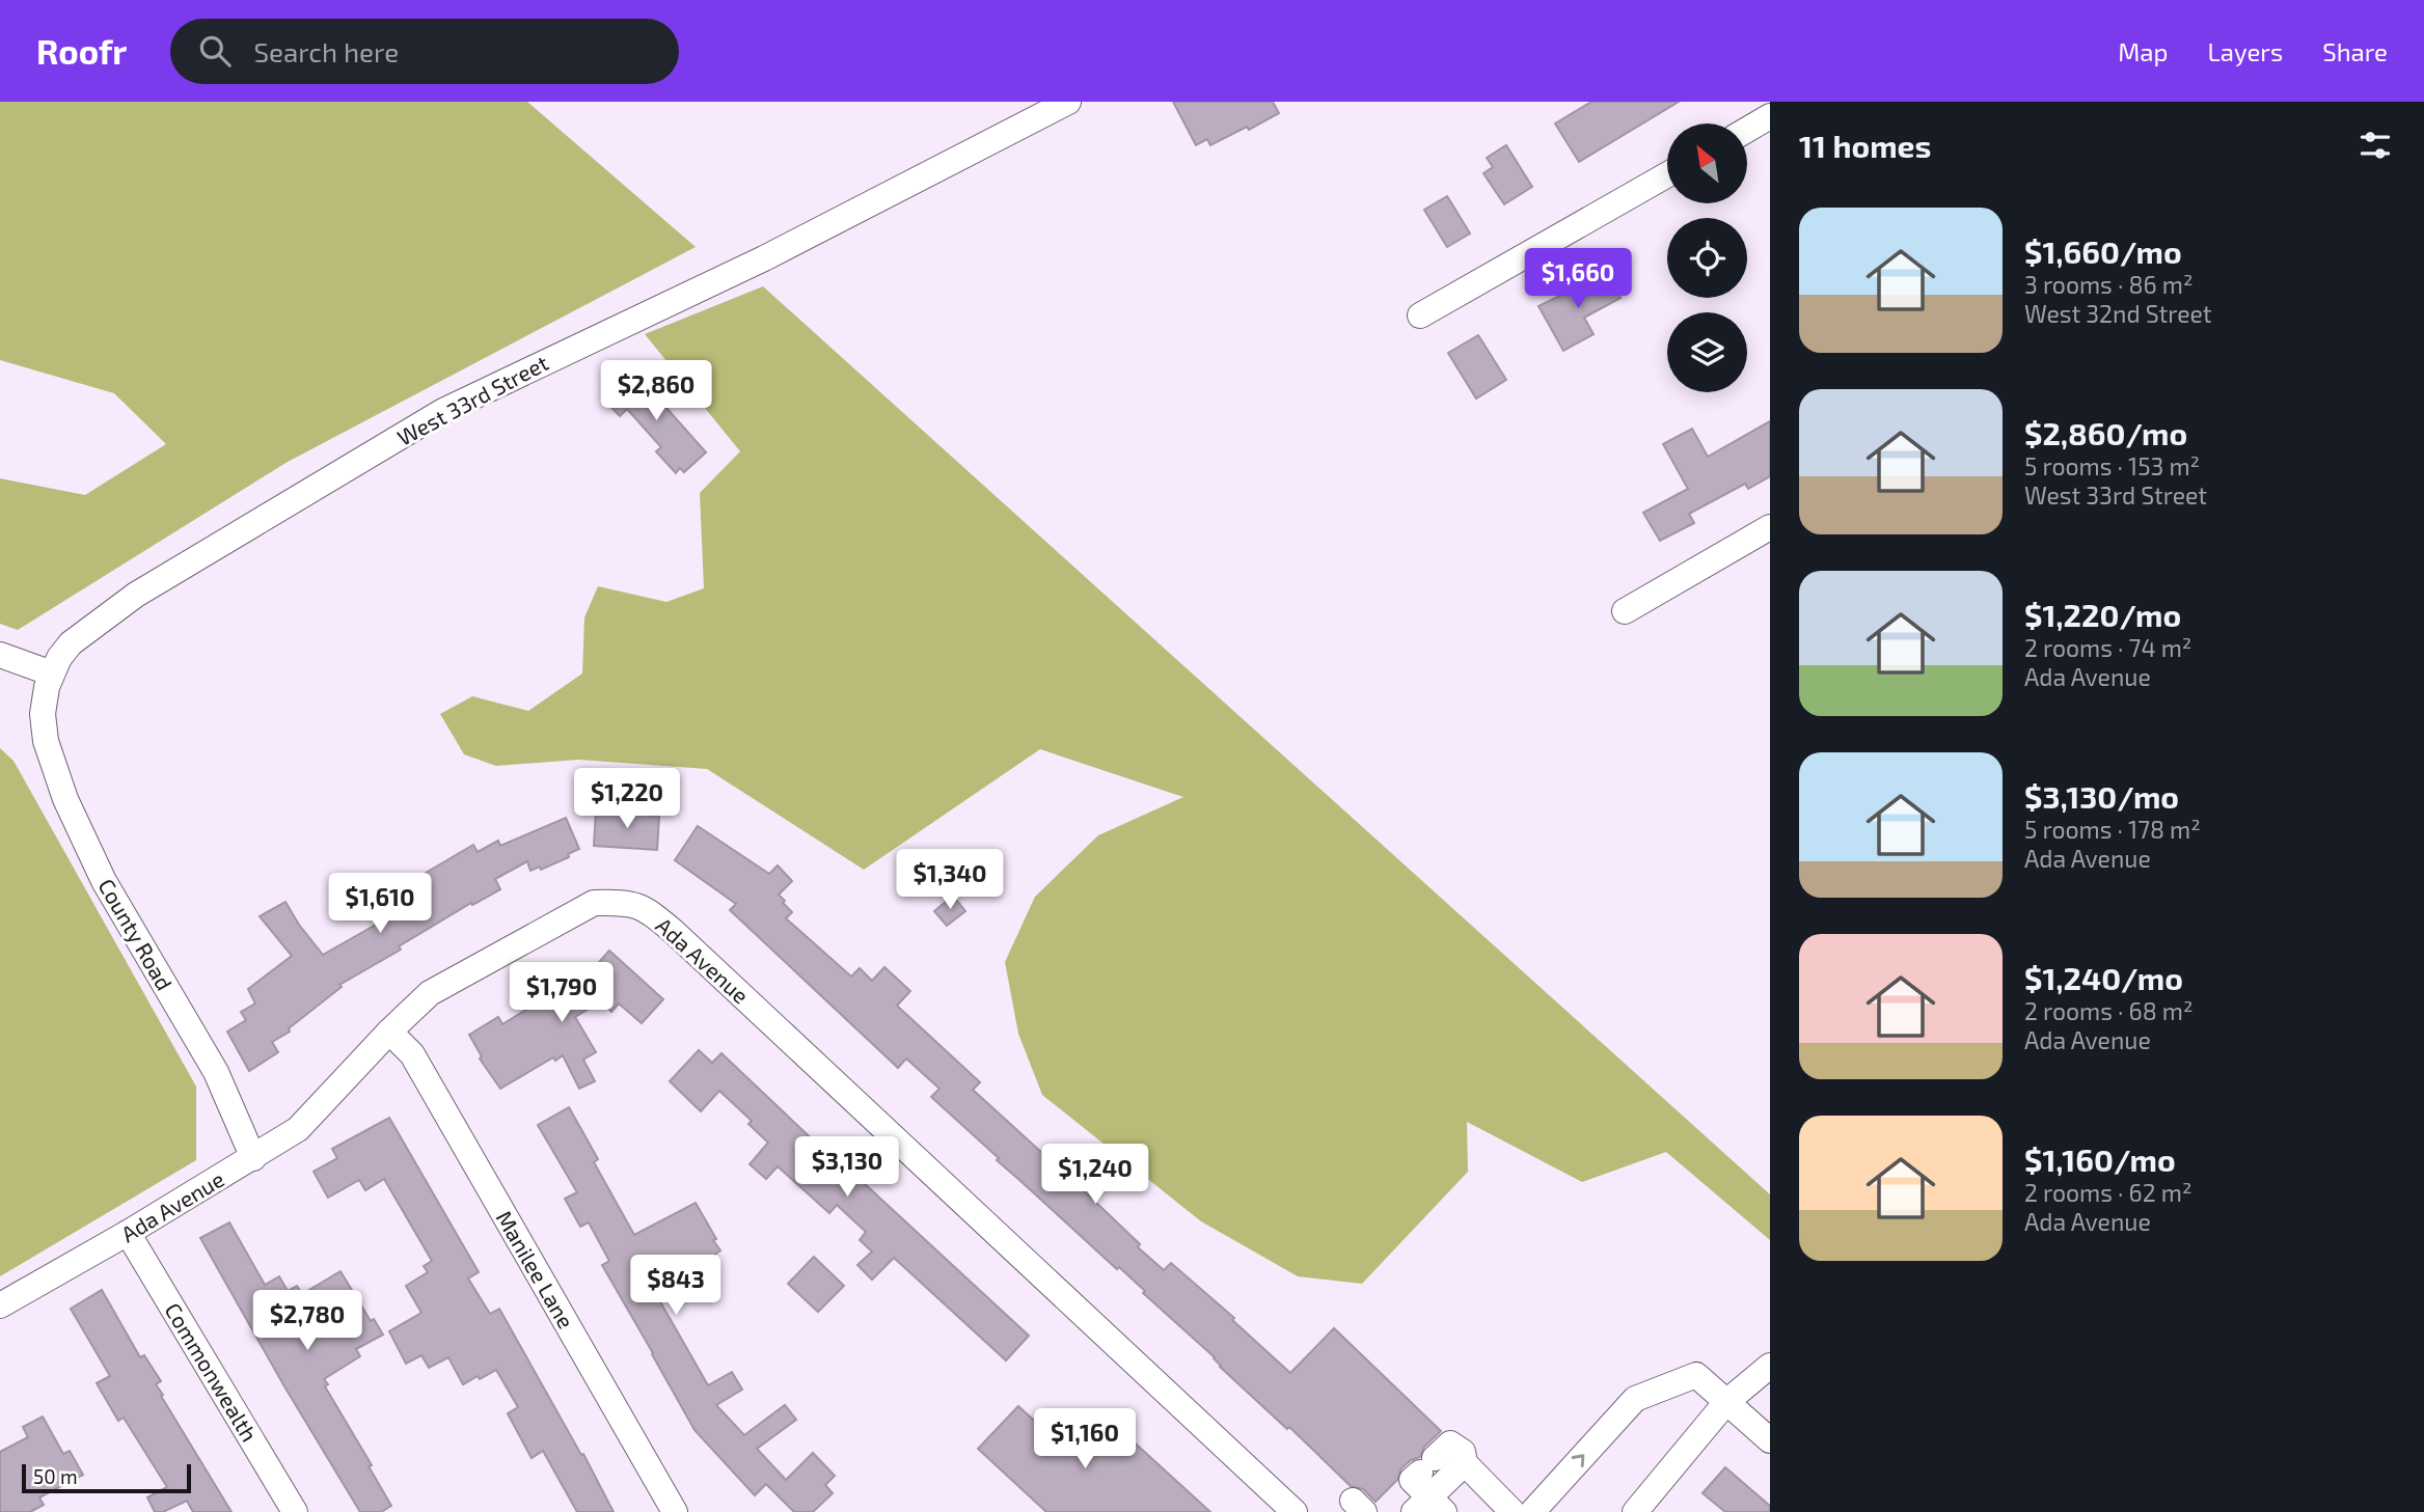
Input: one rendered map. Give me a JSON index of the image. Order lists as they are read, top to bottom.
{
  "streets": {
    "street": [
      "West 33rd Street",
      "County Road",
      "Ada Avenue",
      "Manilee Lane",
      "Commonwealth"
    ]
  },
  "crossings": [
    ["West 33rd Street", "County Road"],
    ["County Road", "Ada Avenue"],
    ["Ada Avenue", "Manilee Lane"],
    ["Ada Avenue", "Commonwealth"]
  ],
  "scale_bar": "50 m",
  "north": "top left",
  "page": {
    "header": "Roofr",
    "search": "Search here",
    "nav": ["Map", "Layers", "Share"],
    "heading": "11 homes",
    "list": [
      {
        "name": "$1,660/mo",
        "note": "3 rooms · 86 m² · West 32nd Street"
      },
      {
        "name": "$2,860/mo",
        "note": "5 rooms · 153 m² · West 33rd Street"
      },
      {
        "name": "$1,220/mo",
        "note": "2 rooms · 74 m² · Ada Avenue"
      },
      {
        "name": "$3,130/mo",
        "note": "5 rooms · 178 m² · Ada Avenue"
      },
      {
        "name": "$1,240/mo",
        "note": "2 rooms · 68 m² · Ada Avenue"
      },
      {
        "name": "$1,160/mo",
        "note": "2 rooms · 62 m² · Ada Avenue"
      }
    ],
    "price": [
      "$1,660",
      "$2,860",
      "$1,220",
      "$1,340",
      "$1,610",
      "$1,790",
      "$3,130",
      "$1,240",
      "$843",
      "$2,780",
      "$1,160"
    ],
    "scale": "50 m"
  }
}
